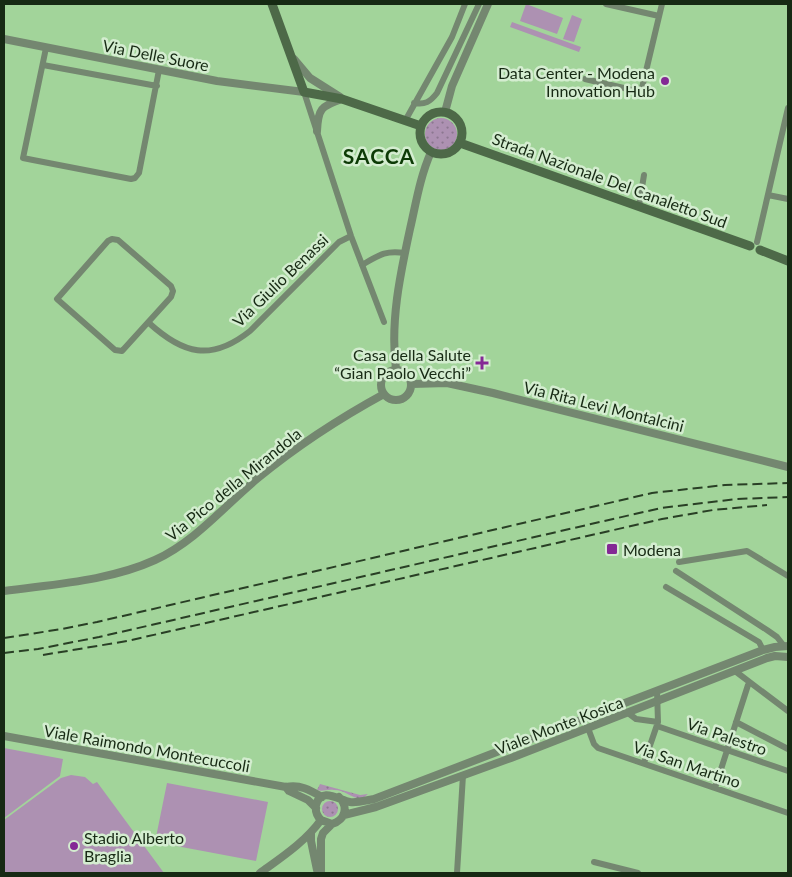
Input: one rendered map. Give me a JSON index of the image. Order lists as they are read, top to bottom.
{
  "streets": {
    "main road": ["Strada Nazionale Del Canaletto Sud"],
    "street": [
      "Via Delle Suore",
      "Via Giulio Benassi",
      "Via Rita Levi Montalcini",
      "Via Pico della Mirandola",
      "Viale Monte Kosica",
      "Via Palestro",
      "Viale Raimondo Montecuccoli",
      "Via San Martino"
    ]
  },
  "crossings": [
    ["Via Rita Levi Montalcini", "Via Pico della Mirandola"],
    ["Viale Monte Kosica", "Via Palestro"],
    ["Viale Monte Kosica", "Viale Raimondo Montecuccoli"],
    ["Viale Monte Kosica", "Via San Martino"]
  ],
  "districts": ["SACCA"],
  "places": {
    "other": ["Data Center - Modena Innovation Hub", "Stadio Alberto Braglia"],
    "health": ["Casa della Salute “Gian Paolo Vecchi”"],
    "transit": ["Modena"]
  }
}
